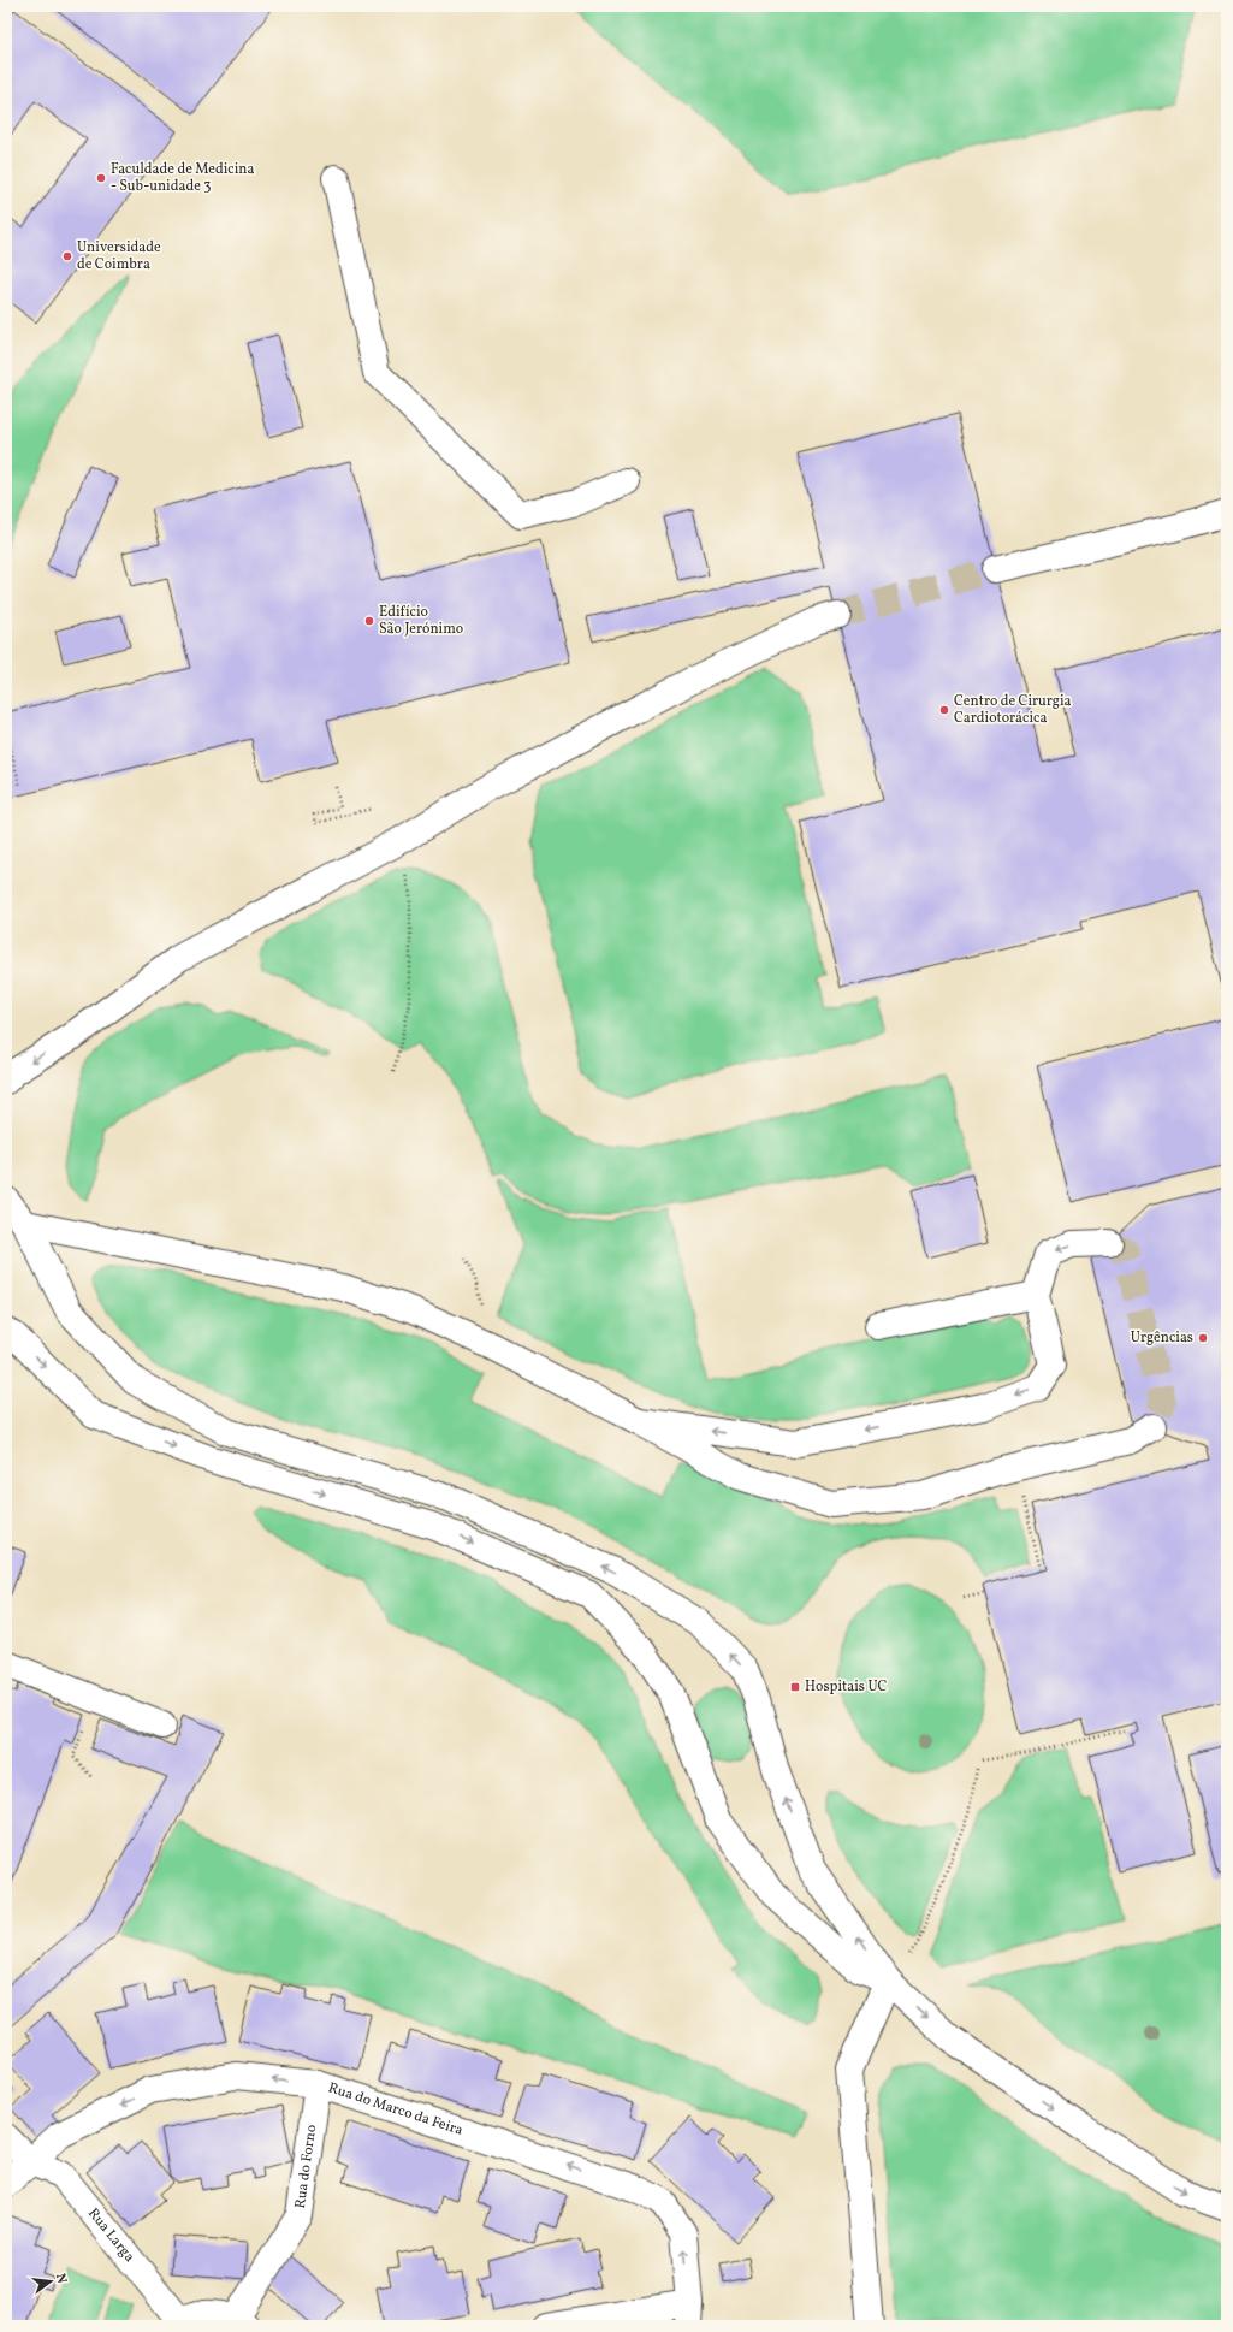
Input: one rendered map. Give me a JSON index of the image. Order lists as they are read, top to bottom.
{
  "streets": {
    "street": ["Rua do Marco da Feira", "Rua do Forno", "Rua Larga"]
  },
  "crossings": [
    ["Rua do Marco da Feira", "Rua do Forno"],
    ["Rua do Marco da Feira", "Rua Larga"]
  ],
  "one_way": ["Rua do Marco da Feira"],
  "places": {
    "other": [
      "Faculdade de Medicina - Sub-unidade 3",
      "Universidade de Coimbra",
      "Edifício São Jerónimo",
      "Centro de Cirurgia Cardiotorácica",
      "Urgências"
    ],
    "transit": ["Hospitais UC"]
  },
  "north": "right"
}
